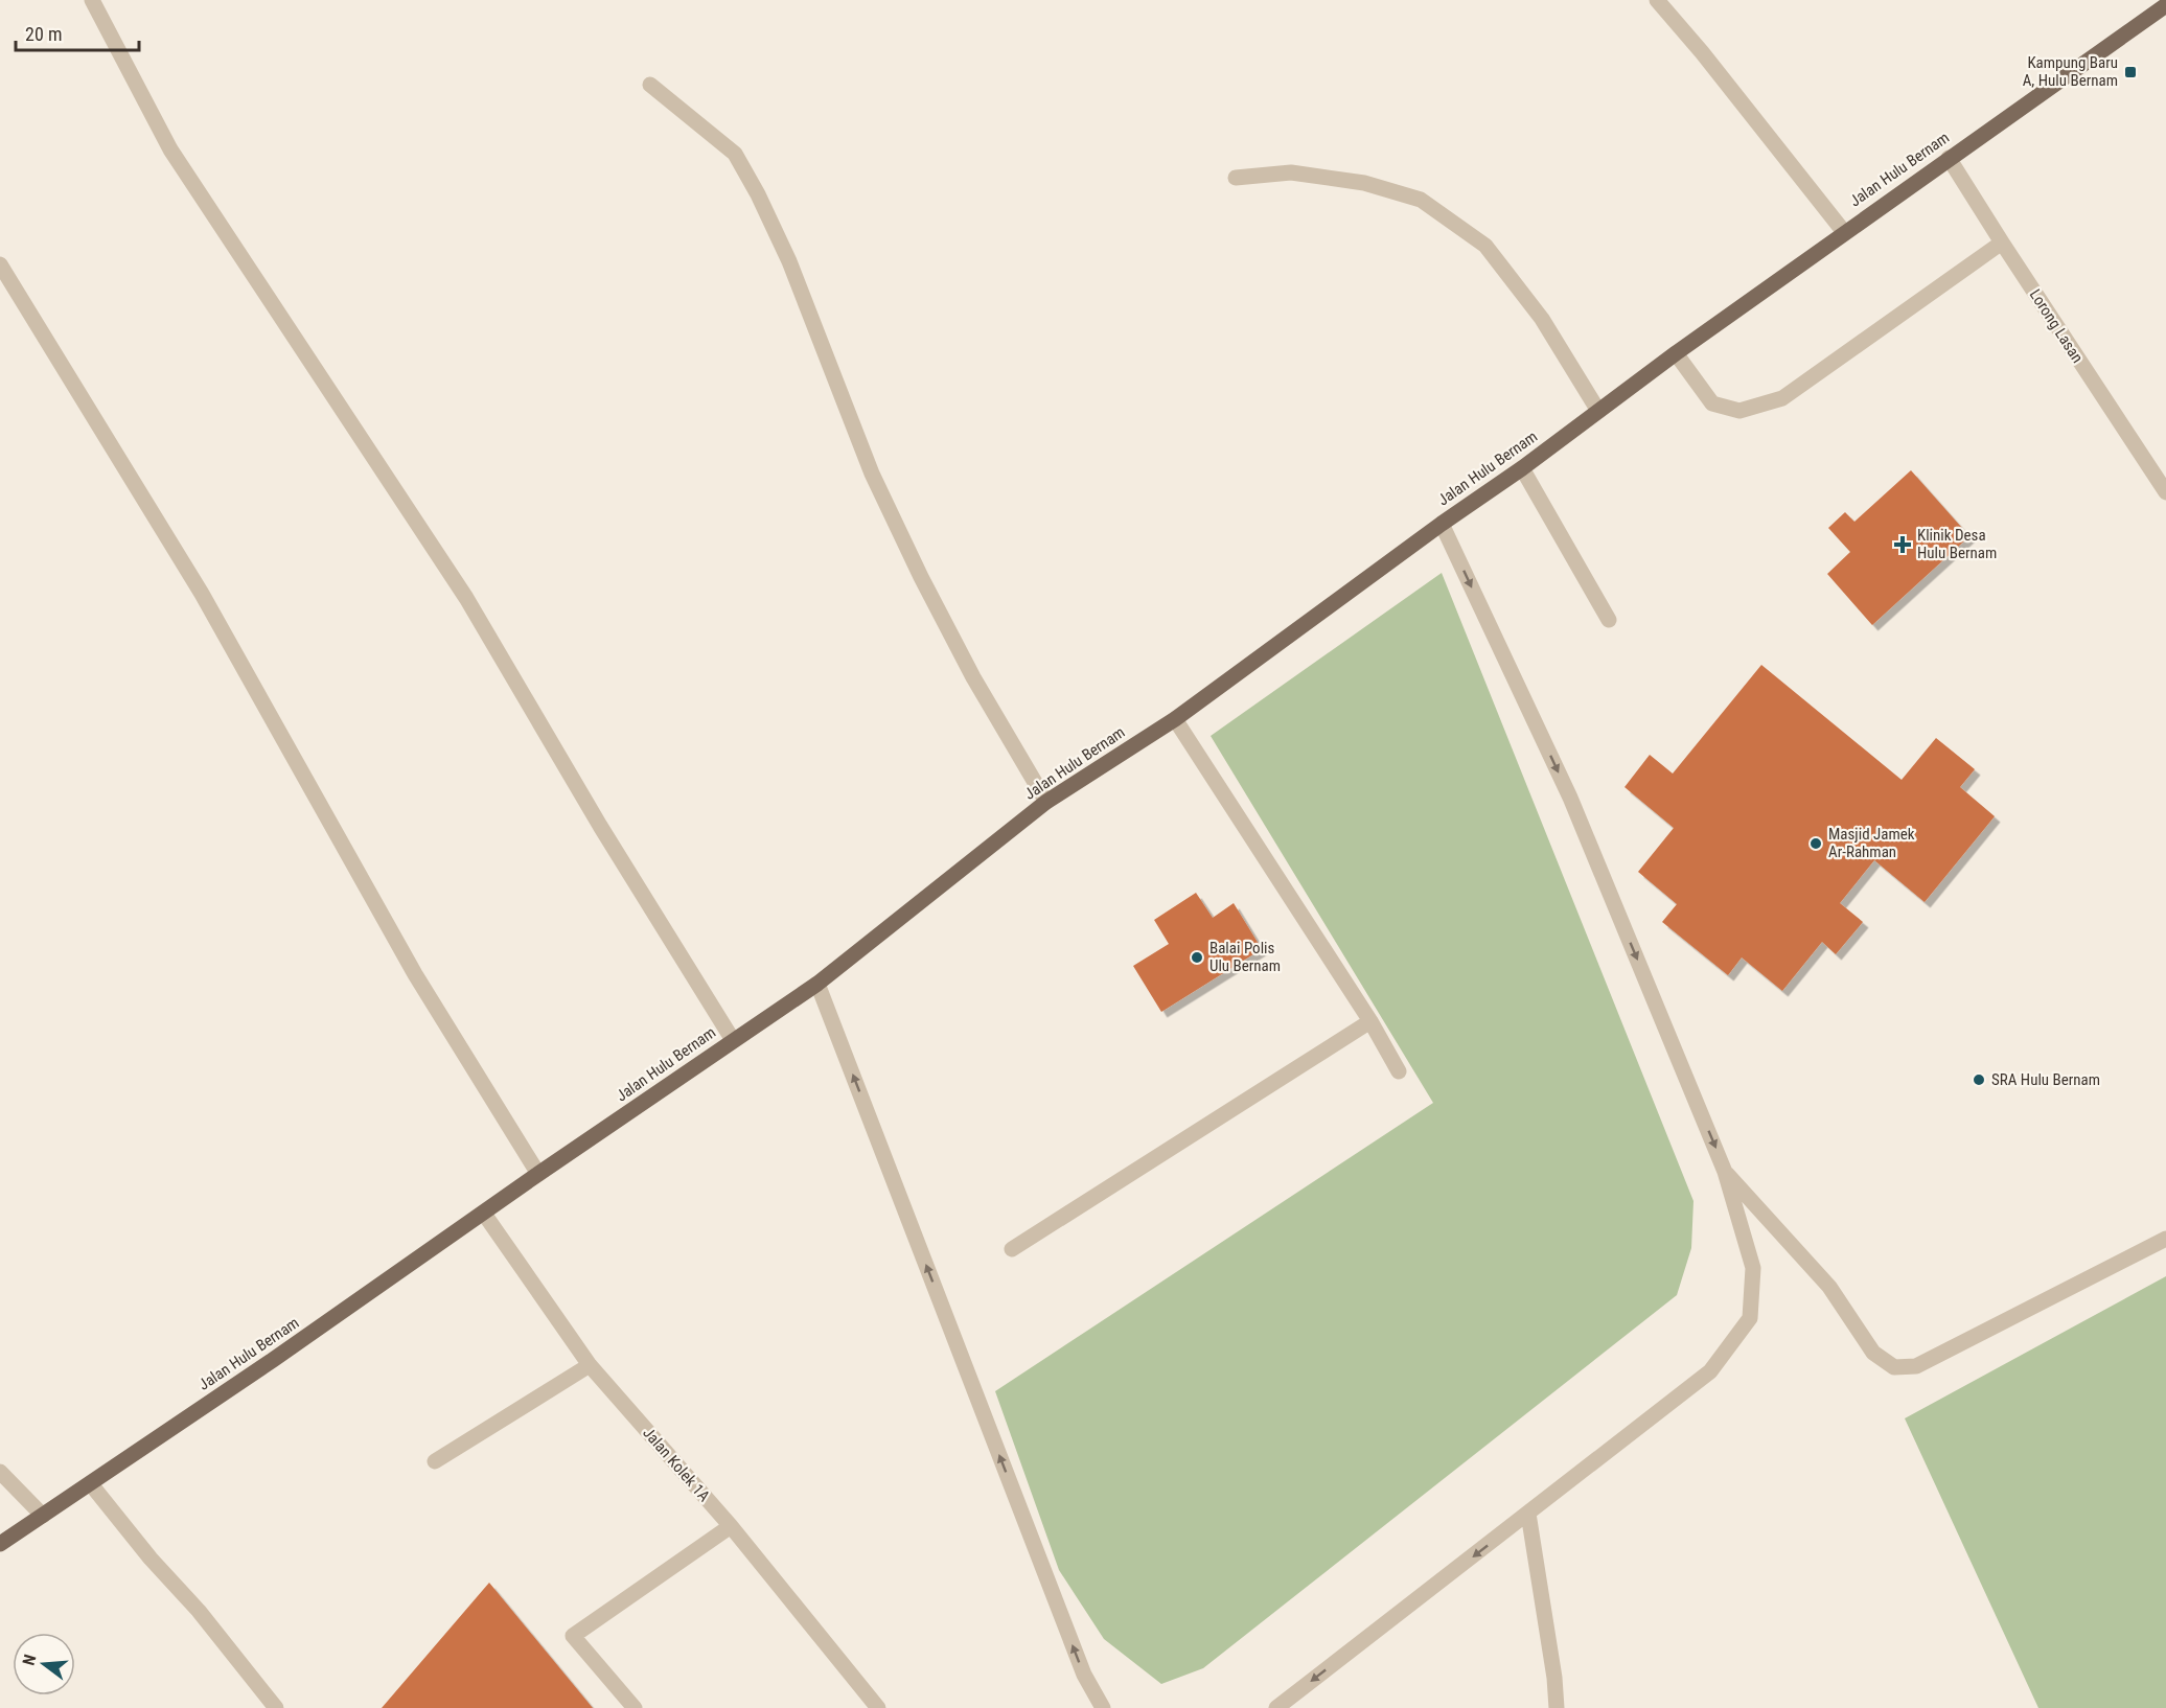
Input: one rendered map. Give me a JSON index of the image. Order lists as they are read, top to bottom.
{
  "streets": {
    "main road": ["Jalan Hulu Bernam"],
    "street": ["Lorong Lasan", "Jalan Kolek 1A"]
  },
  "crossings": [
    ["Jalan Hulu Bernam", "Lorong Lasan"],
    ["Jalan Hulu Bernam", "Jalan Kolek 1A"]
  ],
  "places": {
    "transit": ["Kampung Baru A, Hulu Bernam"],
    "health": ["Klinik Desa Hulu Bernam"],
    "other": ["Masjid Jamek Ar-Rahman", "Balai Polis Ulu Bernam", "SRA Hulu Bernam"]
  },
  "scale_bar": "20 m",
  "north": "left"
}
